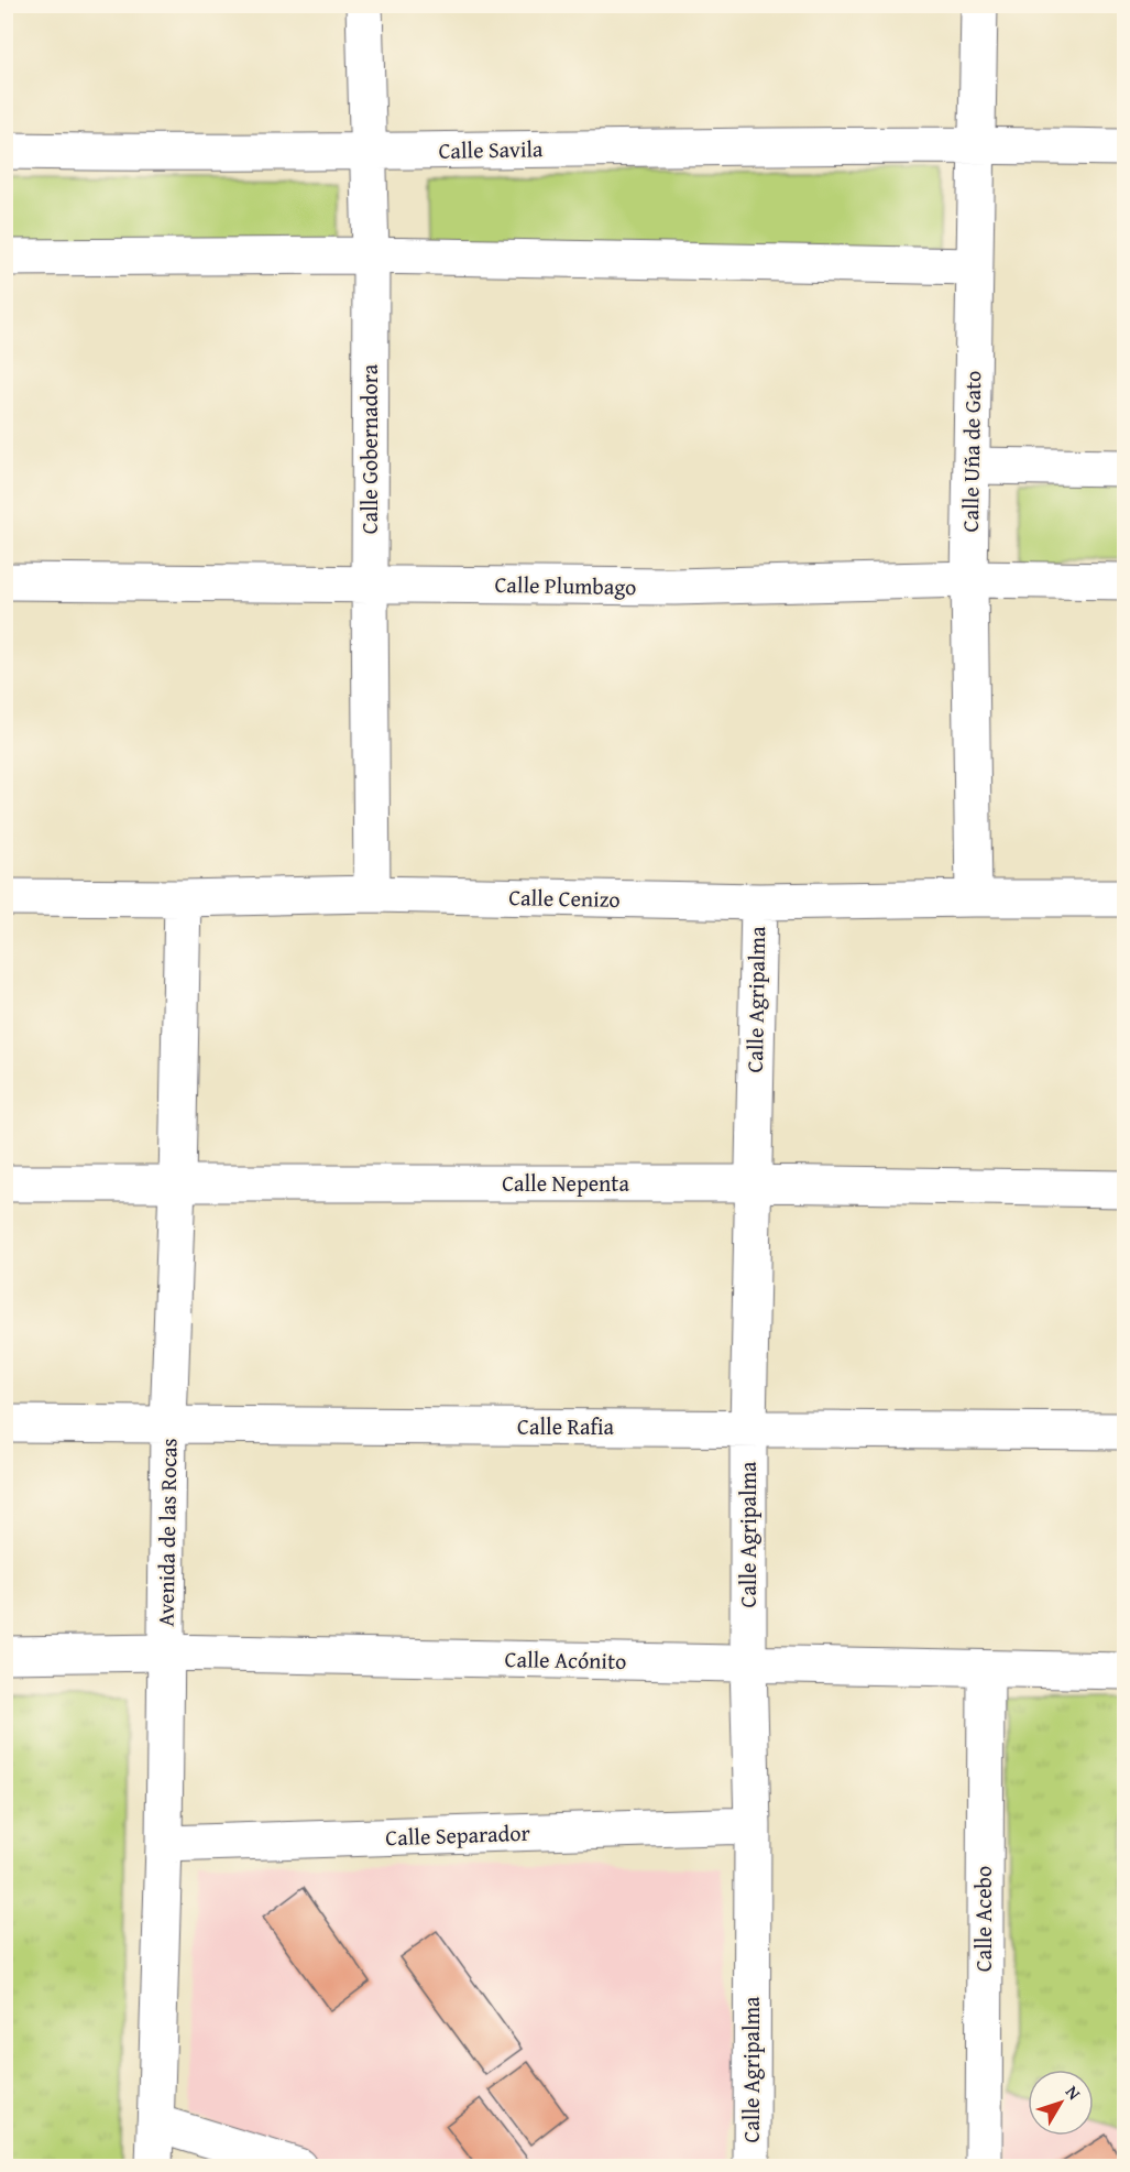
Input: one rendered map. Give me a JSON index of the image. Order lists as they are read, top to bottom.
{
  "streets": {
    "street": [
      "Calle Savila",
      "Calle Gobernadora",
      "Calle Uña de Gato",
      "Calle Plumbago",
      "Calle Cenizo",
      "Calle Agripalma",
      "Calle Nepenta",
      "Calle Rafia",
      "Avenida de las Rocas",
      "Calle Acónito",
      "Calle Separador",
      "Calle Acebo"
    ]
  },
  "crossings": [
    ["Calle Savila", "Calle Gobernadora"],
    ["Calle Savila", "Calle Uña de Gato"],
    ["Calle Gobernadora", "Calle Plumbago"],
    ["Calle Gobernadora", "Calle Cenizo"],
    ["Calle Uña de Gato", "Calle Plumbago"],
    ["Calle Uña de Gato", "Calle Cenizo"],
    ["Calle Cenizo", "Calle Agripalma"],
    ["Calle Cenizo", "Avenida de las Rocas"],
    ["Calle Agripalma", "Calle Nepenta"],
    ["Calle Agripalma", "Calle Rafia"],
    ["Calle Agripalma", "Calle Acónito"],
    ["Calle Agripalma", "Calle Separador"],
    ["Calle Nepenta", "Avenida de las Rocas"],
    ["Calle Rafia", "Avenida de las Rocas"],
    ["Avenida de las Rocas", "Calle Acónito"],
    ["Avenida de las Rocas", "Calle Separador"],
    ["Calle Acónito", "Calle Acebo"]
  ],
  "north": "top right"
}
